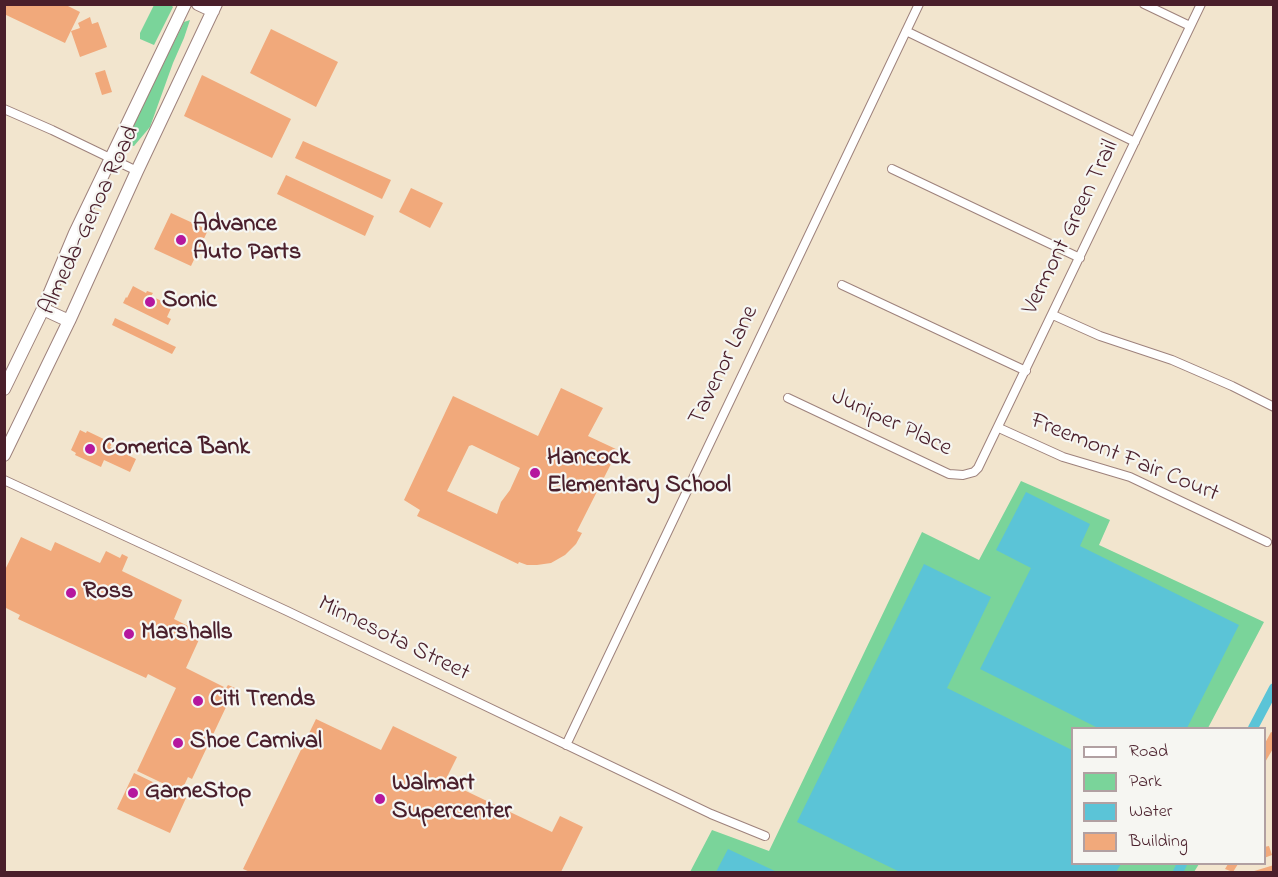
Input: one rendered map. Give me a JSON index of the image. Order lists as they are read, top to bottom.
{
  "streets": {
    "main road": ["Almeda-Genoa Road"],
    "street": [
      "Vermont Green Trail",
      "Tavenor Lane",
      "Juniper Place",
      "Freemont Fair Court",
      "Minnesota Street"
    ]
  },
  "crossings": [
    ["Vermont Green Trail", "Juniper Place"],
    ["Vermont Green Trail", "Freemont Fair Court"],
    ["Tavenor Lane", "Minnesota Street"]
  ],
  "places": [
    "Advance Auto Parts",
    "Sonic",
    "Comerica Bank",
    "Hancock Elementary School",
    "Ross",
    "Marshalls",
    "Citi Trends",
    "Shoe Carnival",
    "GameStop",
    "Walmart Supercenter"
  ],
  "legend": [
    "Road",
    "Park",
    "Water",
    "Building"
  ]
}
